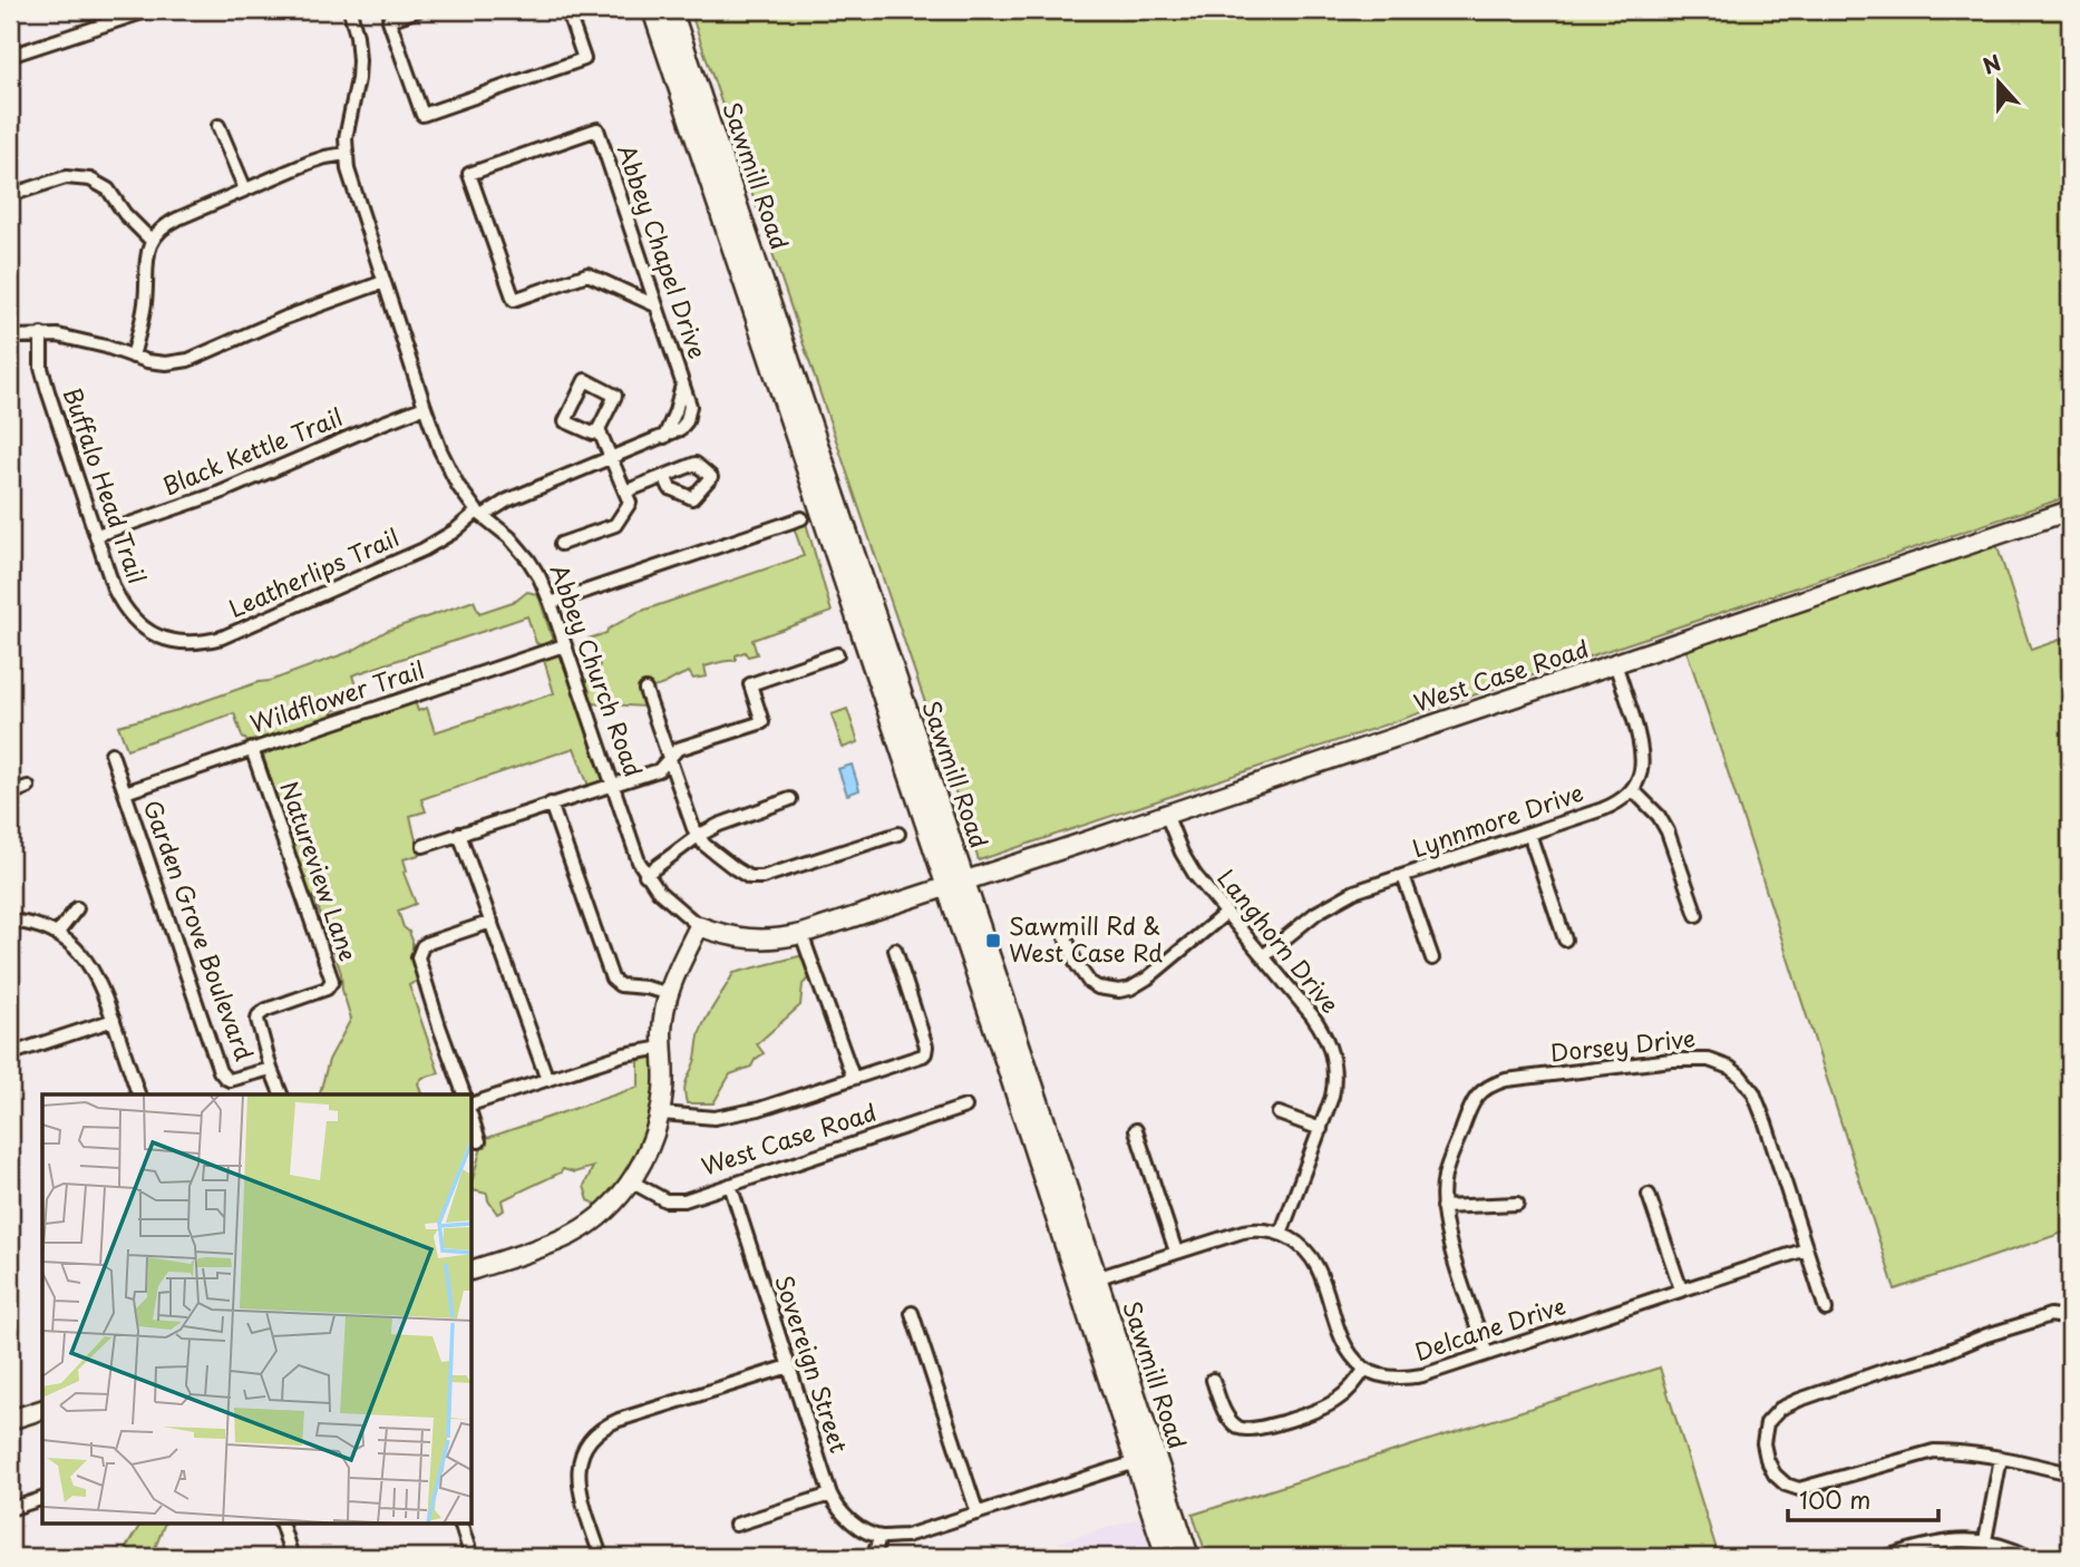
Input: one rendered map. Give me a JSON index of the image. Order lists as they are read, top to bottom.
{
  "streets": {
    "main road": ["Sawmill Road", "Abbey Church Road", "West Case Road"],
    "street": [
      "Abbey Chapel Drive",
      "Black Kettle Trail",
      "Buffalo Head Trail",
      "Leatherlips Trail",
      "Wildflower Trail",
      "Lynnmore Drive",
      "Natureview Lane",
      "Garden Grove Boulevard",
      "Langhorn Drive",
      "Dorsey Drive",
      "Delcane Drive",
      "Sovereign Street"
    ]
  },
  "crossings": [
    ["Sawmill Road", "Abbey Church Road"],
    ["Sawmill Road", "West Case Road"],
    ["Abbey Chapel Drive", "Leatherlips Trail"],
    ["Abbey Chapel Drive", "Abbey Church Road"],
    ["Black Kettle Trail", "Buffalo Head Trail"],
    ["Black Kettle Trail", "Abbey Church Road"],
    ["Buffalo Head Trail", "Leatherlips Trail"],
    ["Leatherlips Trail", "Abbey Church Road"],
    ["Abbey Church Road", "West Case Road"],
    ["Abbey Church Road", "Wildflower Trail"],
    ["West Case Road", "Langhorn Drive"],
    ["West Case Road", "Sovereign Street"],
    ["Wildflower Trail", "Natureview Lane"],
    ["Wildflower Trail", "Garden Grove Boulevard"],
    ["Lynnmore Drive", "Langhorn Drive"],
    ["Natureview Lane", "Garden Grove Boulevard"],
    ["Dorsey Drive", "Delcane Drive"]
  ],
  "places": {
    "transit": ["Sawmill Rd & West Case Rd"]
  },
  "scale_bar": "100 m",
  "north": "top"
}
